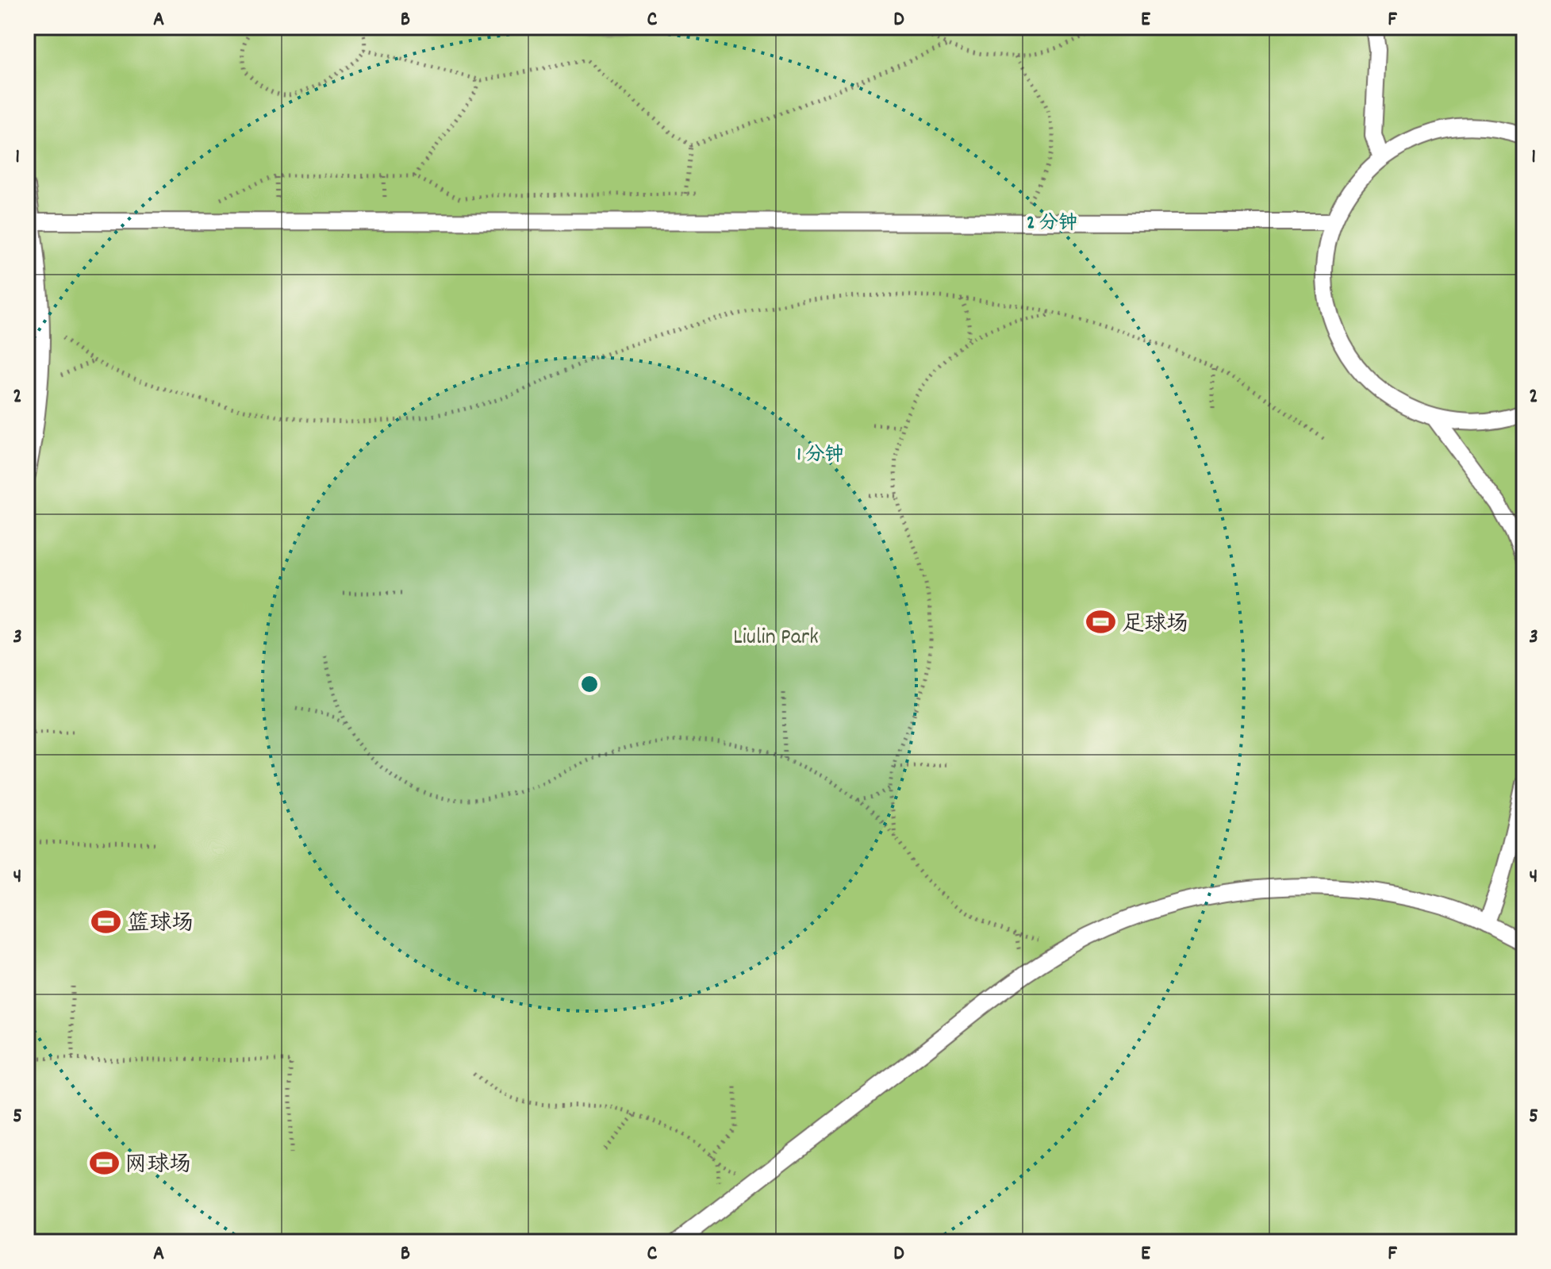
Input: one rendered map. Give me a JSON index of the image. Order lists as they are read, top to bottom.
{
  "parks": ["Liulin Park"],
  "places": {
    "sports": ["足球场", "篮球场", "网球场"]
  },
  "grid": {
    "columns": [
      "A",
      "B",
      "C",
      "D",
      "E",
      "F"
    ],
    "rows": [
      "1",
      "2",
      "3",
      "4",
      "5"
    ]
  },
  "rings": ["2 分钟", "1 分钟"]
}
